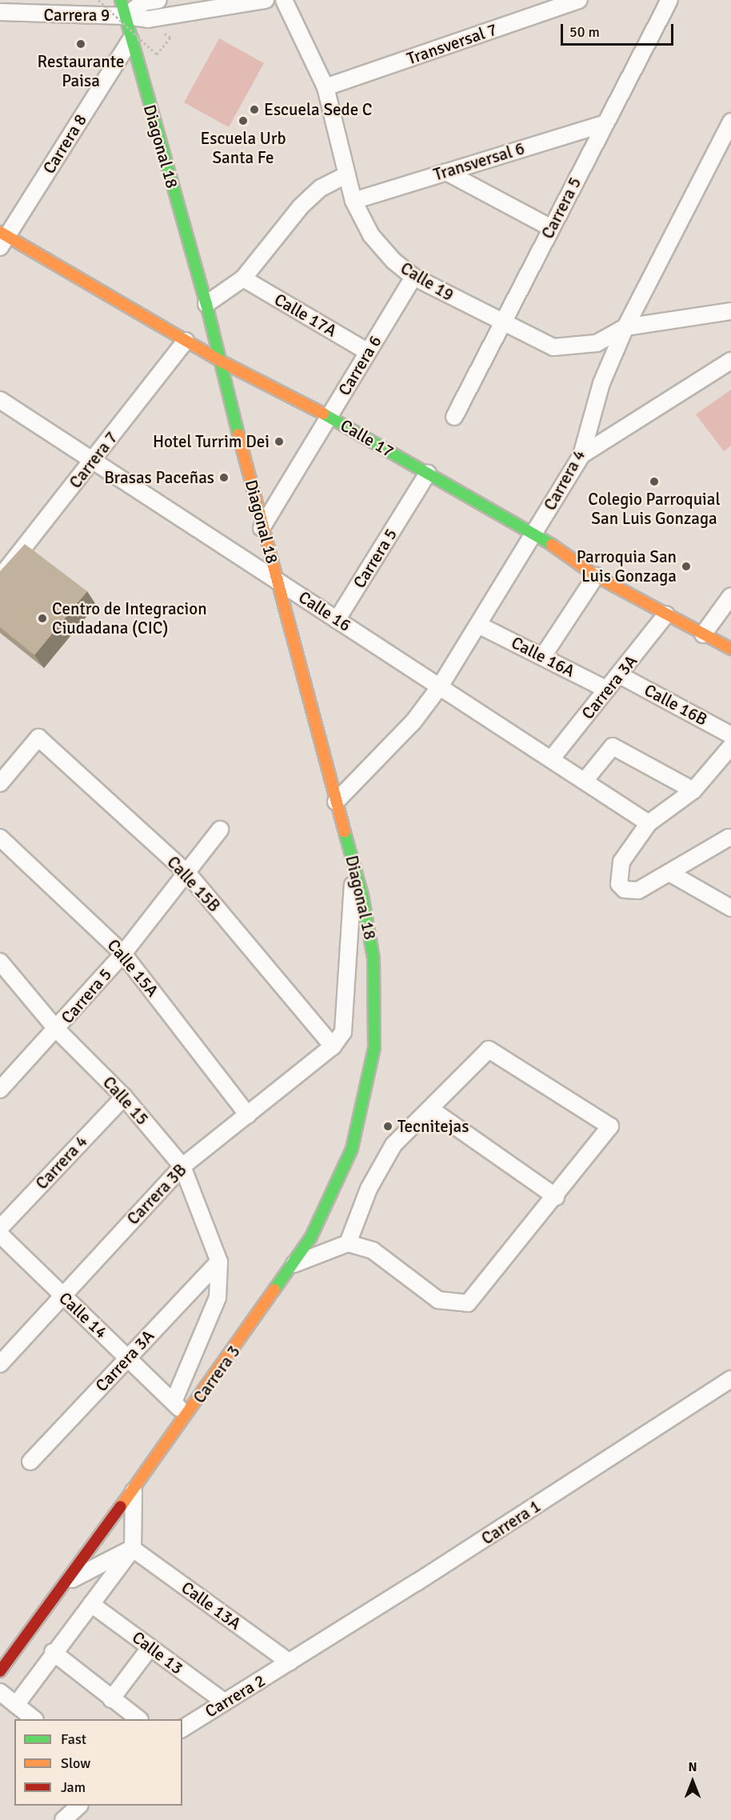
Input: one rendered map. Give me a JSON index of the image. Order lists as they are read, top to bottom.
{
  "streets": {
    "main road": ["Diagonal 18", "Calle 17", "Carrera 3"],
    "street": [
      "Carrera 9",
      "Transversal 7",
      "Carrera 8",
      "Transversal 6",
      "Carrera 5",
      "Calle 19",
      "Calle 17A",
      "Carrera 6",
      "Carrera 7",
      "Carrera 4",
      "Calle 16",
      "Calle 16A",
      "Carrera 3A",
      "Calle 16B",
      "Calle 15B",
      "Calle 15A",
      "Calle 15",
      "Carrera 3B",
      "Calle 14",
      "Carrera 1",
      "Calle 13A",
      "Calle 13",
      "Carrera 2"
    ]
  },
  "crossings": [
    ["Carrera 9", "Diagonal 18"],
    ["Transversal 7", "Calle 19"],
    ["Carrera 8", "Diagonal 18"],
    ["Carrera 8", "Calle 17"],
    ["Diagonal 18", "Carrera 6"],
    ["Diagonal 18", "Calle 17"],
    ["Diagonal 18", "Carrera 4"],
    ["Diagonal 18", "Calle 16"],
    ["Diagonal 18", "Carrera 3"],
    ["Transversal 6", "Carrera 5"],
    ["Transversal 6", "Calle 19"],
    ["Carrera 5", "Calle 19"],
    ["Carrera 5", "Calle 17"],
    ["Carrera 5", "Calle 16"],
    ["Carrera 5", "Calle 15B"],
    ["Carrera 5", "Calle 15A"],
    ["Carrera 5", "Calle 15"],
    ["Calle 19", "Carrera 6"],
    ["Calle 19", "Carrera 4"],
    ["Calle 17A", "Carrera 6"],
    ["Carrera 6", "Calle 17"],
    ["Calle 17", "Carrera 7"],
    ["Calle 17", "Carrera 4"],
    ["Calle 17", "Carrera 3A"],
    ["Carrera 7", "Calle 16"],
    ["Carrera 4", "Calle 16"],
    ["Carrera 4", "Calle 16A"],
    ["Carrera 4", "Calle 15"],
    ["Calle 16", "Carrera 3A"],
    ["Calle 16A", "Carrera 3A"],
    ["Carrera 3A", "Calle 16B"],
    ["Carrera 3A", "Calle 15"],
    ["Carrera 3A", "Calle 14"],
    ["Calle 15B", "Carrera 3B"],
    ["Calle 15A", "Carrera 3B"],
    ["Calle 15", "Carrera 3B"],
    ["Carrera 3B", "Calle 14"],
    ["Calle 14", "Carrera 3"],
    ["Carrera 1", "Calle 13A"],
    ["Carrera 1", "Carrera 2"],
    ["Calle 13A", "Carrera 2"],
    ["Calle 13", "Carrera 2"]
  ],
  "places": [
    "Restaurante Paisa",
    "Escuela Sede C",
    "Escuela Urb Santa Fe",
    "Hotel Turrim Dei",
    "Brasas Paceñas",
    "Colegio Parroquial San Luis Gonzaga",
    "Parroquia San Luis Gonzaga",
    "Centro de Integracion Ciudadana (CIC)",
    "Tecnitejas"
  ],
  "legend": ["Fast", "Slow", "Jam"],
  "scale_bar": "50 m",
  "north": "top"
}
